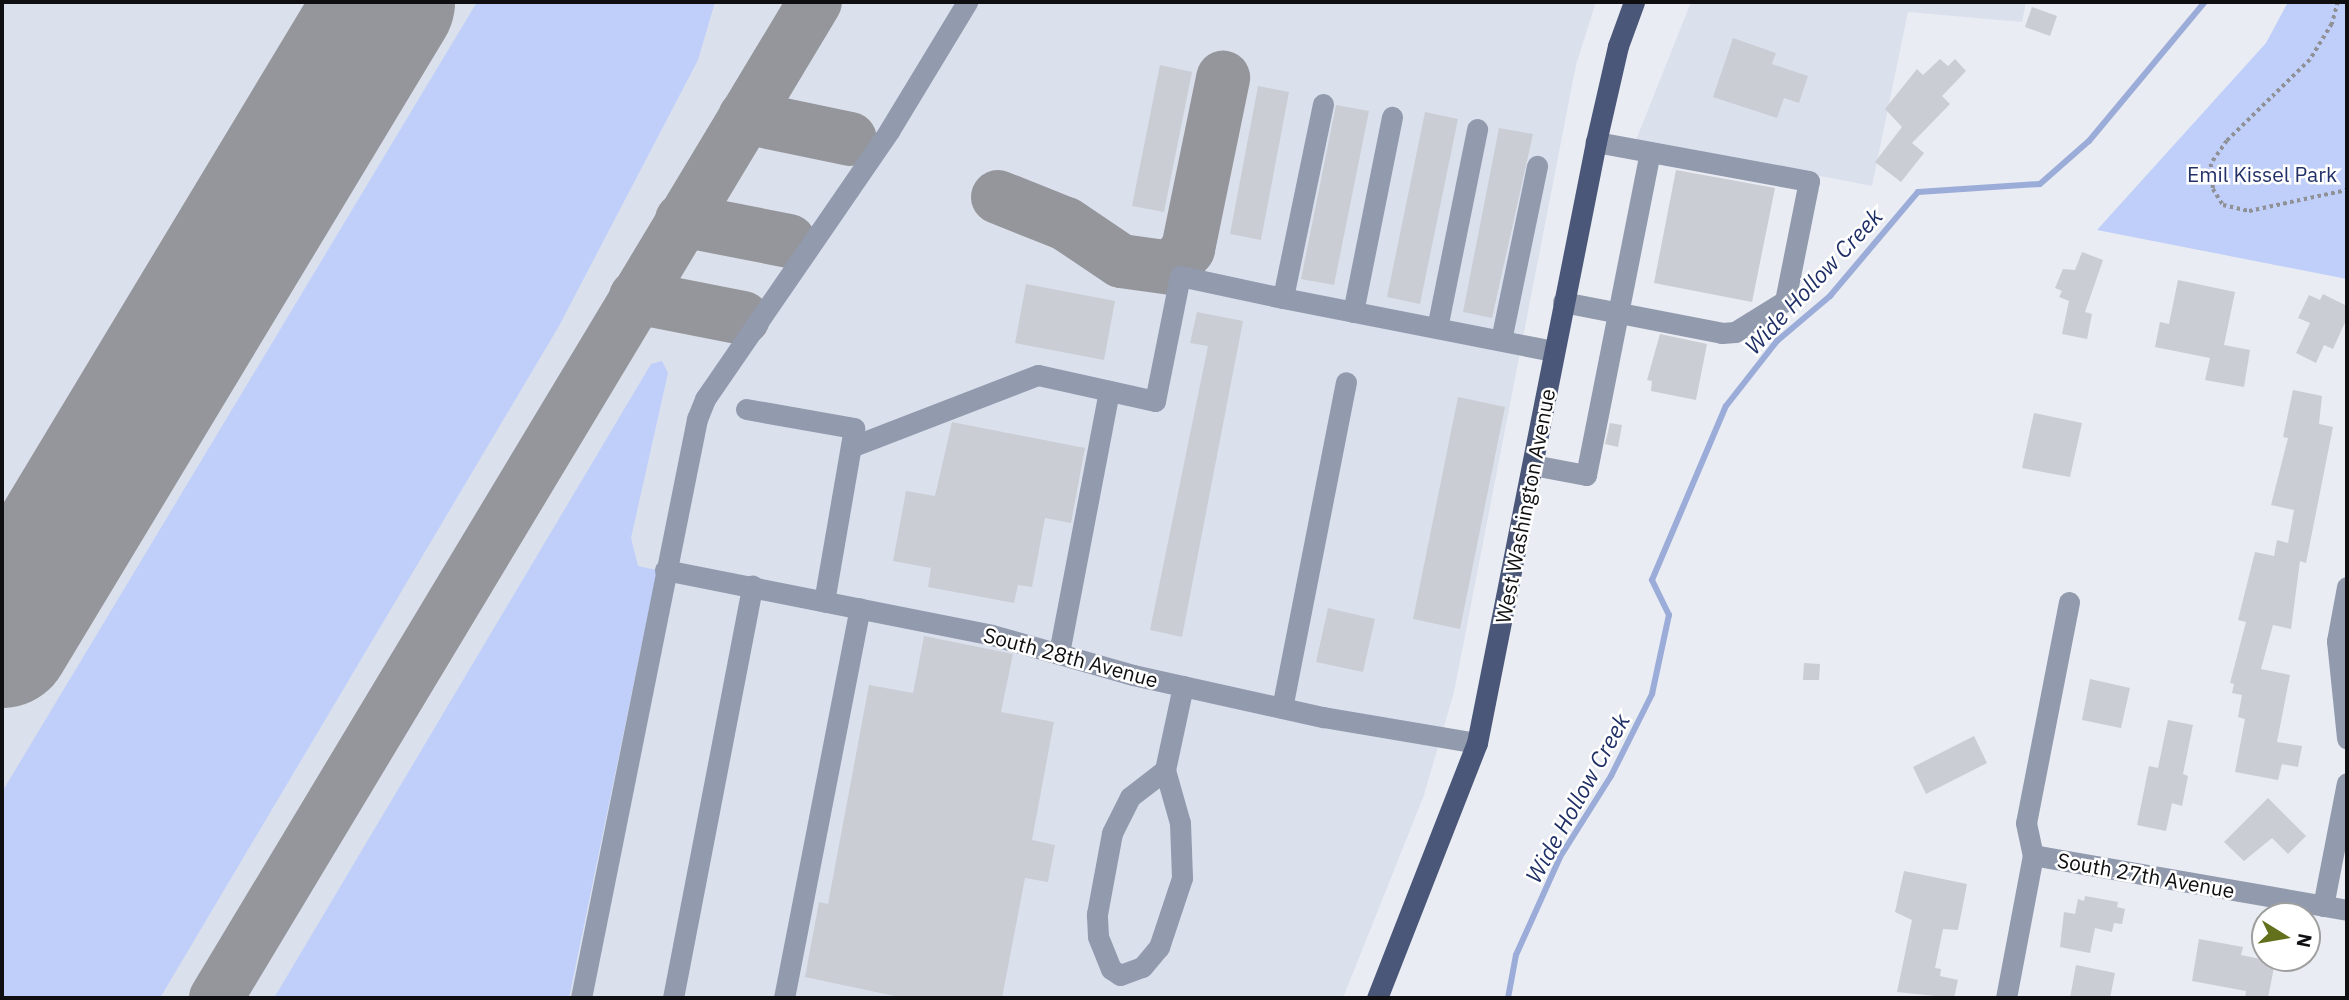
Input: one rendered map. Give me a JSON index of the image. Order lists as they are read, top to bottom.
{
  "streets": {
    "main road": ["West Washington Avenue"],
    "street": ["South 28th Avenue", "South 27th Avenue"]
  },
  "crossings": [
    ["West Washington Avenue", "South 28th Avenue"]
  ],
  "water": ["Wide Hollow Creek"],
  "parks": ["Emil Kissel Park"],
  "north": "right"
}
